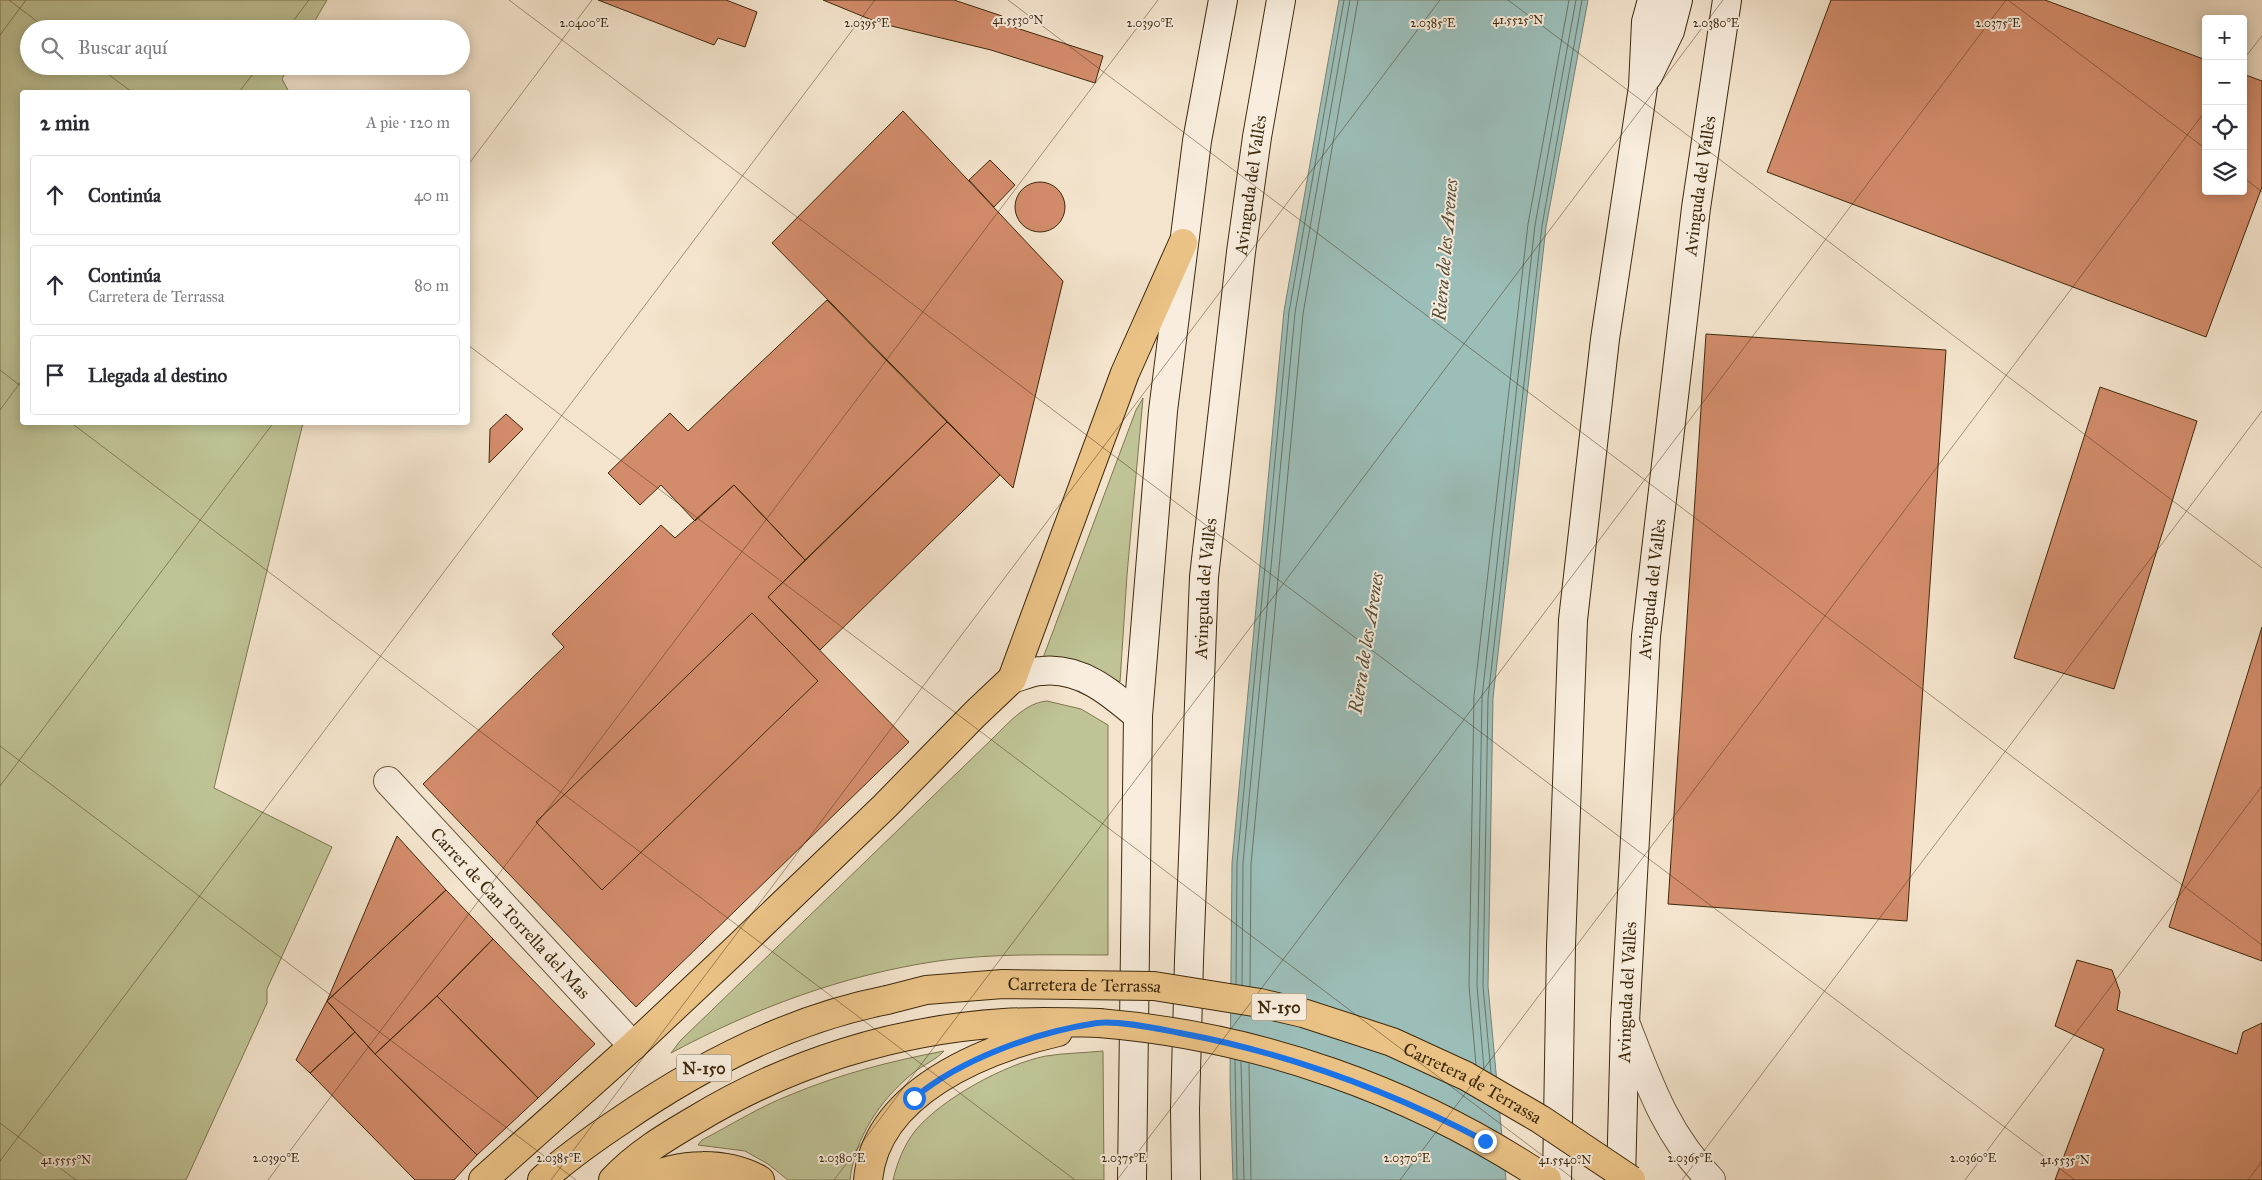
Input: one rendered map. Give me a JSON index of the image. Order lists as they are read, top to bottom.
{
  "streets": {
    "main road": [
      "Avinguda del Vallès",
      "Carrer de Can Torrella del Mas",
      "Carretera de Terrassa",
      "N-150"
    ]
  },
  "water": ["Riera de les Arenes"],
  "page": {
    "map_buttons": ["+", "−"],
    "search": "Buscar aquí",
    "heading": ["2 min", "A pie · 120 m"],
    "list": [
      ["Continúa", "40 m"],
      ["Continúa", "Carretera de Terrassa", "80 m"],
      "Llegada al destino"
    ]
  },
  "coordinates": [
    "41.5530°N",
    "41.5525°N",
    "2.0400°E",
    "2.0395°E",
    "2.0390°E",
    "2.0385°E",
    "2.0380°E",
    "2.0375°E",
    "2.0370°E",
    "2.0365°E",
    "2.0360°E",
    "41.5555°N",
    "41.5540°N",
    "41.5535°N"
  ]
}
